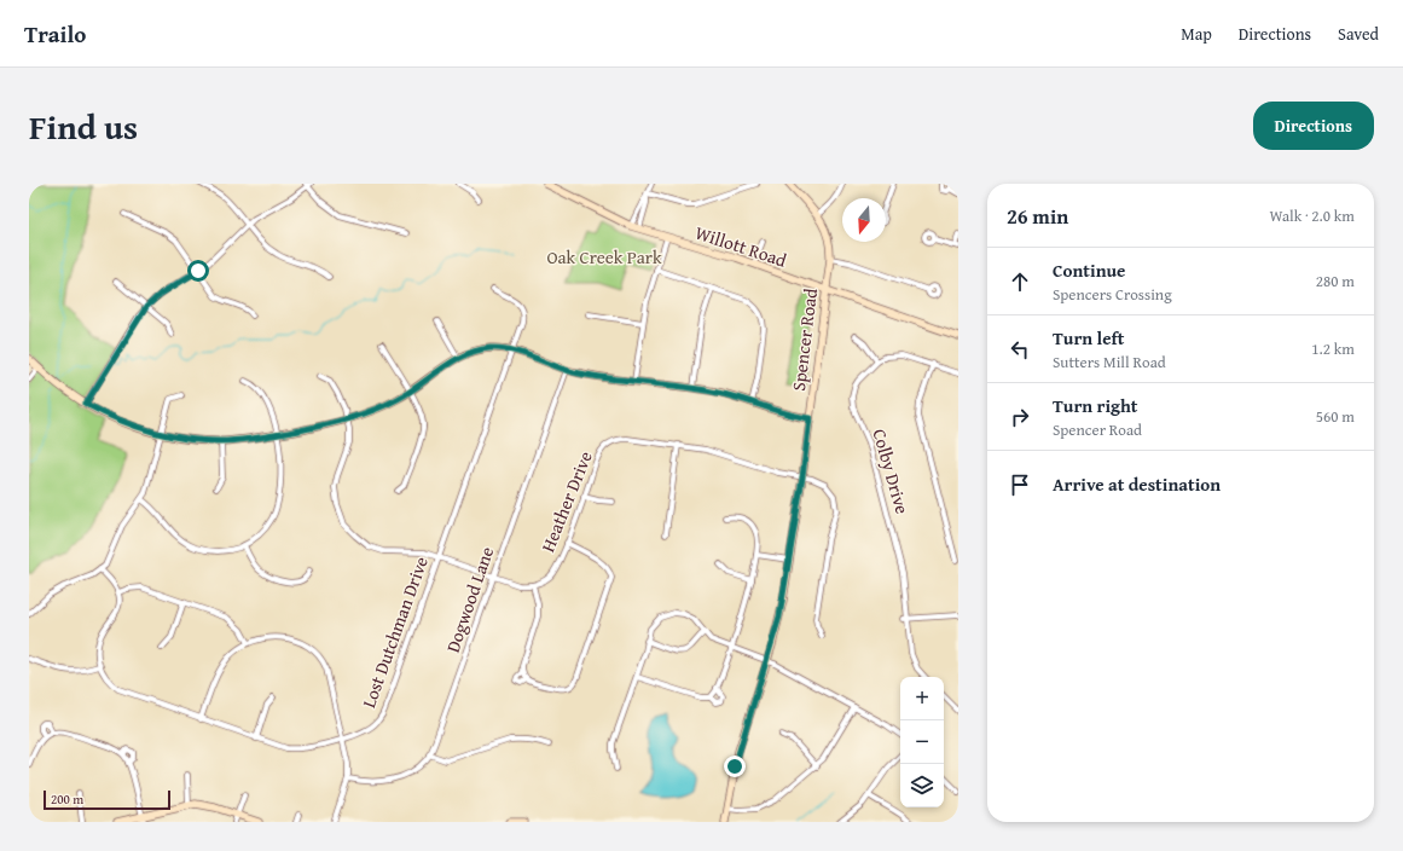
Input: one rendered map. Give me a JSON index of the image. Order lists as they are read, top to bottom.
{
  "streets": {
    "main road": ["Willott Road", "Spencer Road"],
    "street": [
      "Colby Drive",
      "Heather Drive",
      "Dogwood Lane",
      "Lost Dutchman Drive"
    ]
  },
  "crossings": [
    ["Willott Road", "Spencer Road"],
    ["Spencer Road", "Heather Drive"]
  ],
  "parks": ["Oak Creek Park"],
  "scale_bar": "200 m",
  "north": "bottom",
  "page": {
    "header": "Trailo",
    "nav": ["Map", "Directions", "Saved"],
    "title": "Find us",
    "buttons": "Directions",
    "heading": ["26 min", "Walk · 2.0 km"],
    "list": [
      ["Continue", "Spencers Crossing", "280 m"],
      ["Turn left", "Sutters Mill Road", "1.2 km"],
      ["Turn right", "Spencer Road", "560 m"],
      "Arrive at destination"
    ],
    "map_buttons": ["+", "−"],
    "scale": "200 m"
  }
}
